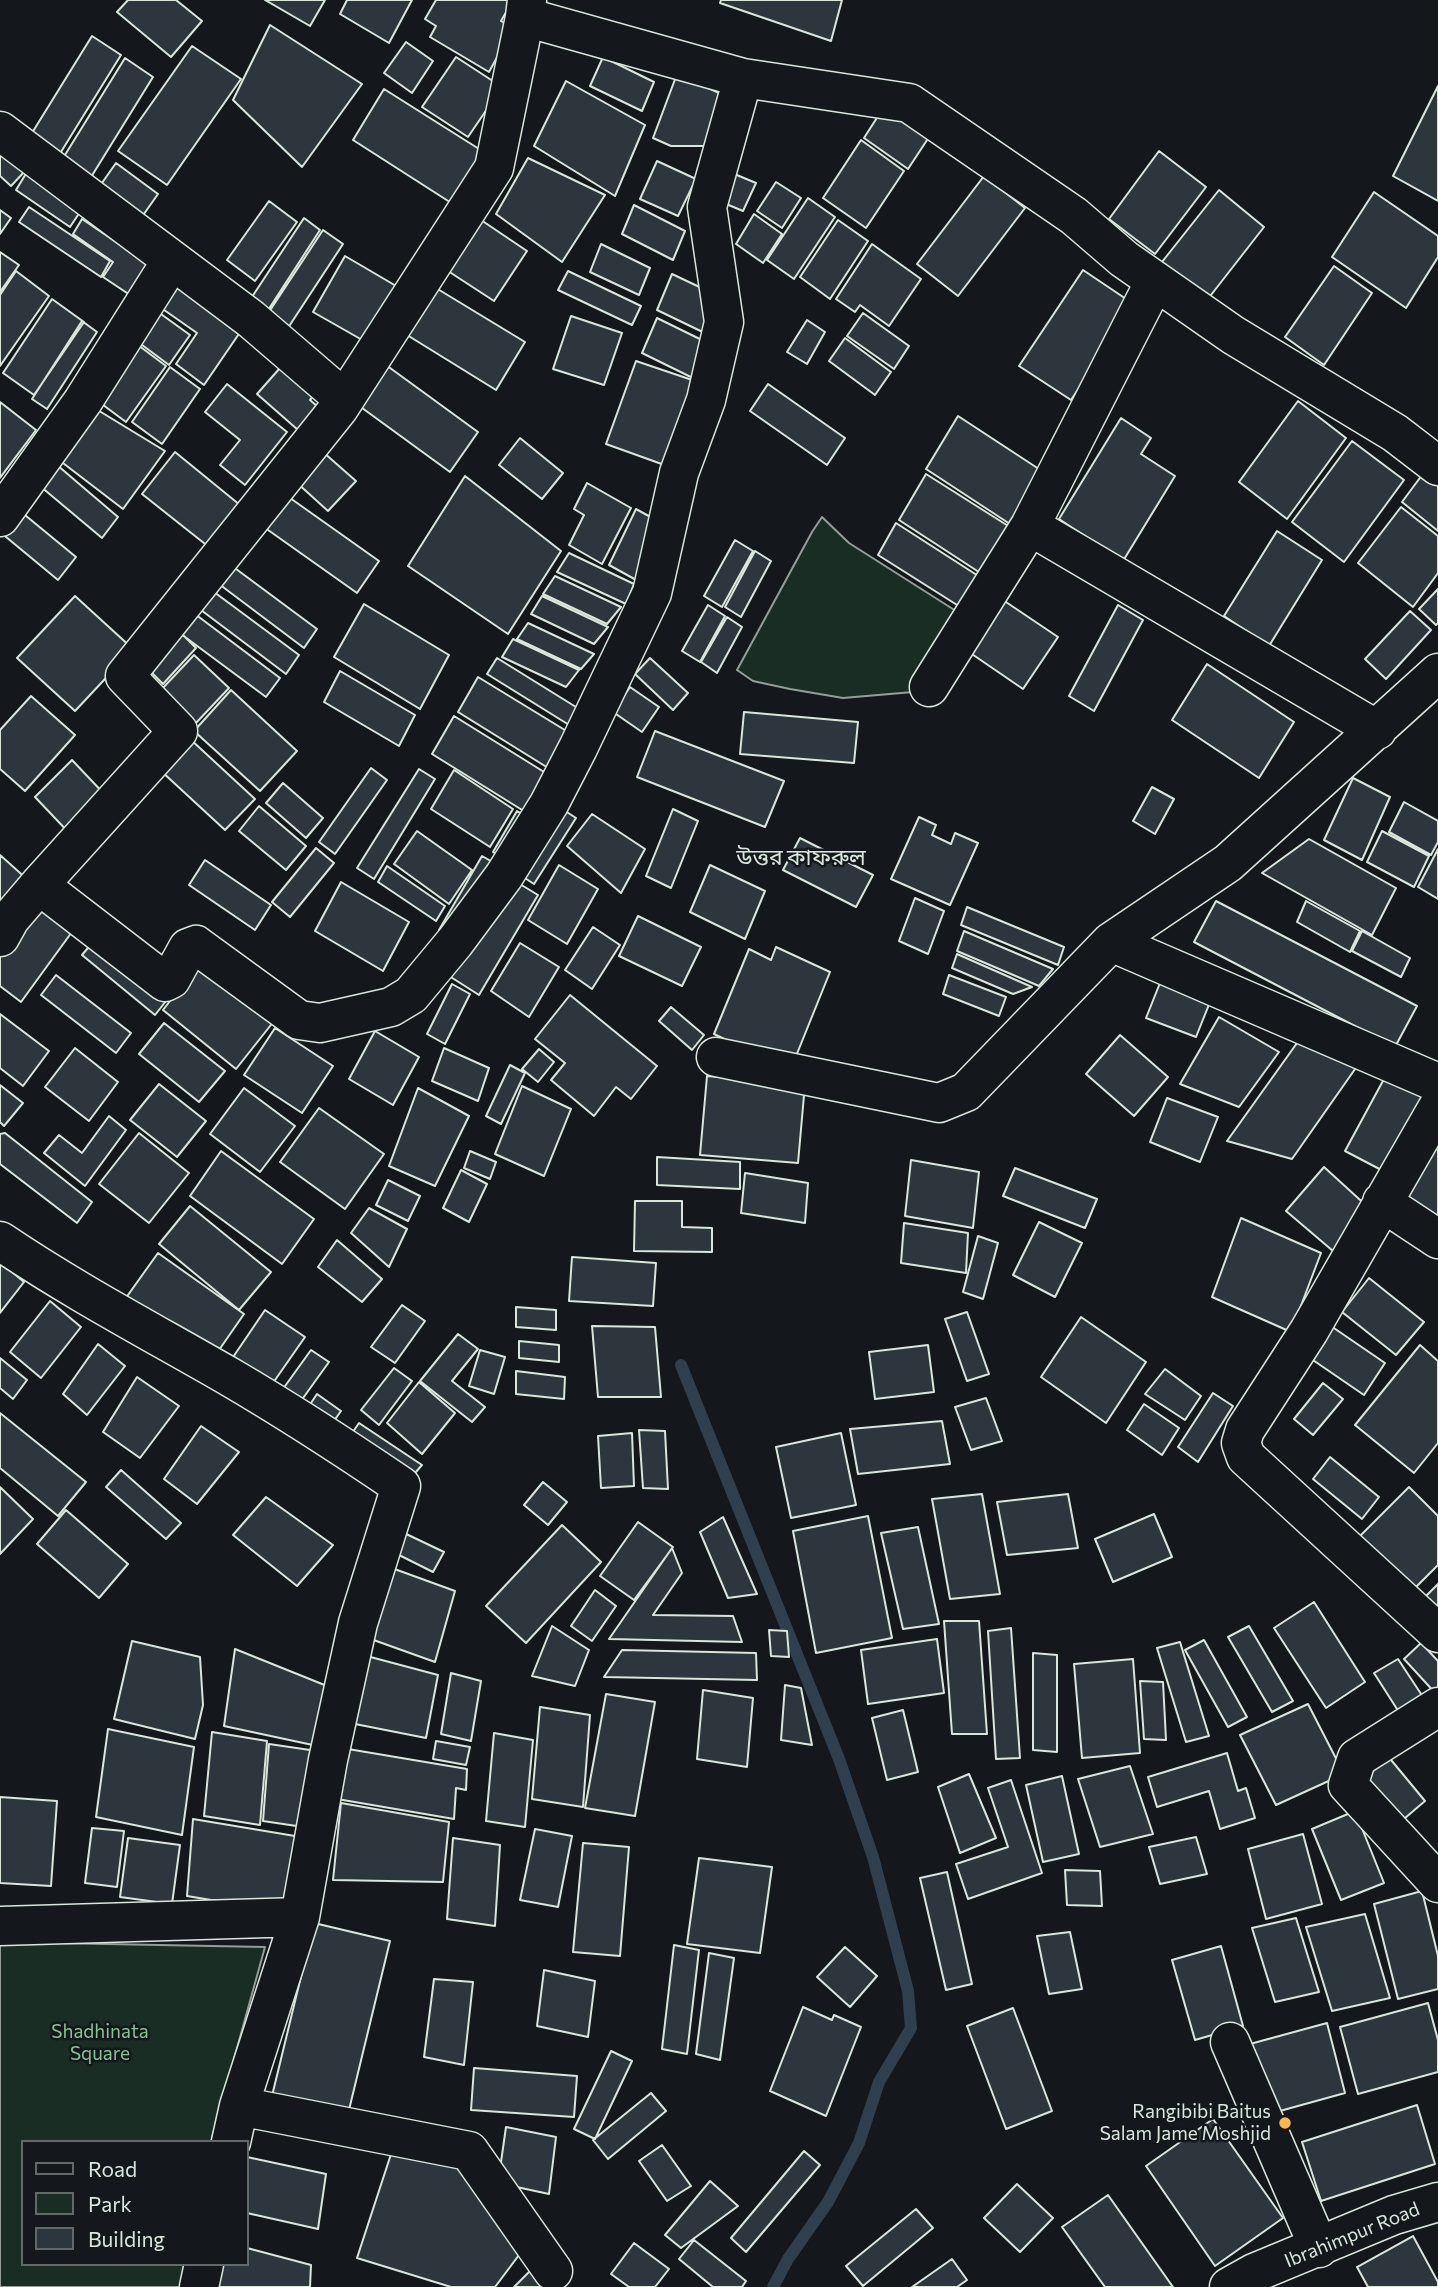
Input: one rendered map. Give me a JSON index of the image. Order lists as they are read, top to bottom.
{
  "streets": {
    "street": ["Ibrahimpur Road"]
  },
  "districts": ["উত্তর কাফরুল"],
  "parks": ["Shadhinata Square"],
  "places": ["Rangibibi Baitus Salam Jame Moshjid"],
  "legend": ["Road", "Park", "Building"]
}
